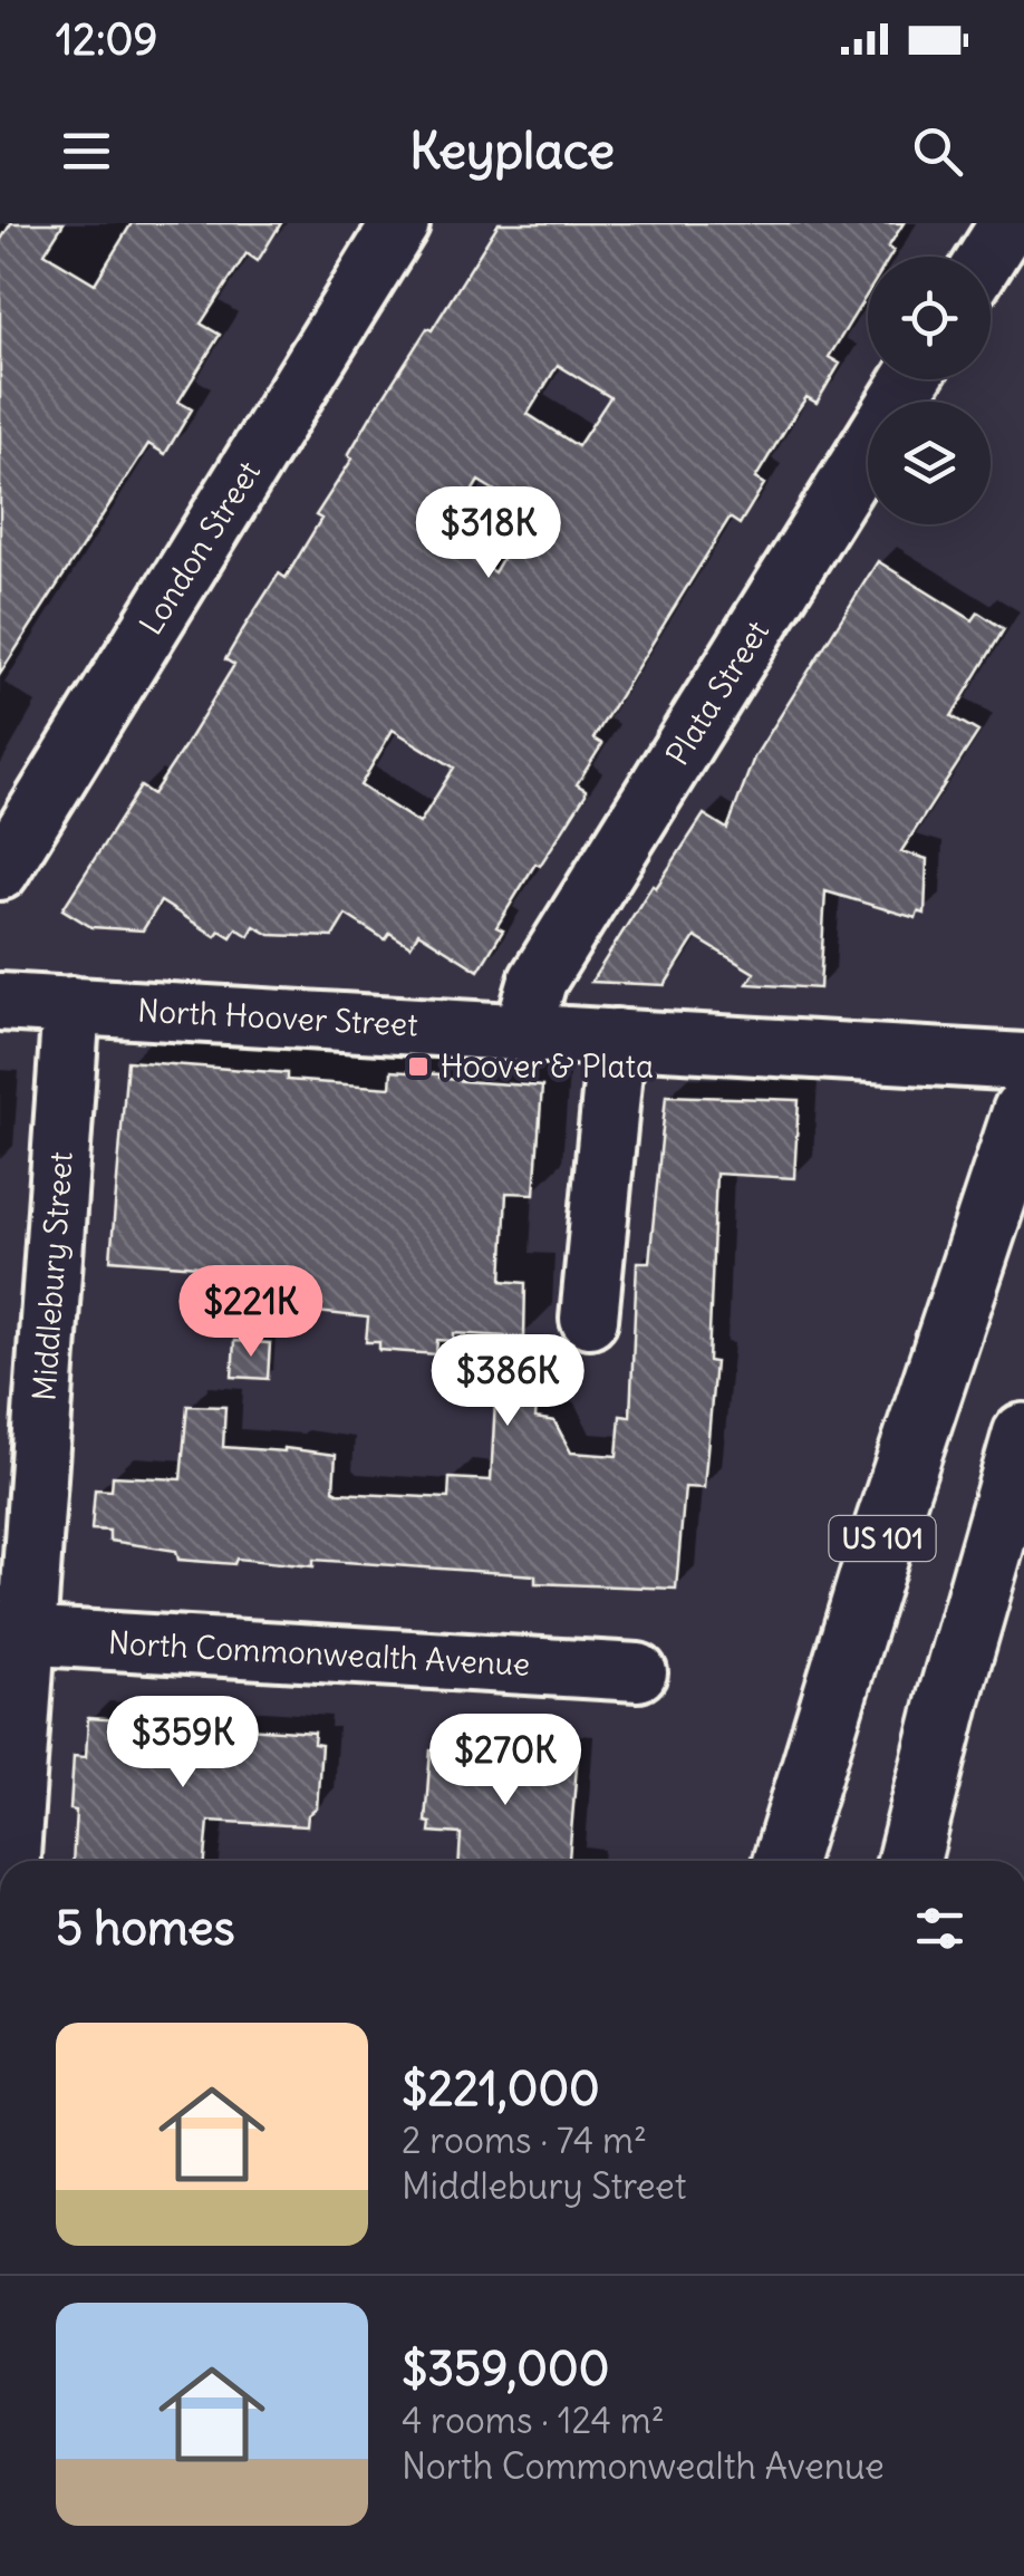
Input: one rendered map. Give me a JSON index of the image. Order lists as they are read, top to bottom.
{
  "streets": {
    "main road": ["US 101"],
    "street": [
      "London Street",
      "Plata Street",
      "North Hoover Street",
      "Middlebury Street",
      "North Commonwealth Avenue"
    ]
  },
  "crossings": [
    ["Plata Street", "North Hoover Street"],
    ["North Hoover Street", "Middlebury Street"],
    ["Middlebury Street", "North Commonwealth Avenue"]
  ],
  "places": {
    "transit": ["Hoover & Plata"]
  },
  "page": {
    "status": "12:09",
    "header": "Keyplace",
    "price": [
      "$318K",
      "$221K",
      "$386K",
      "$359K",
      "$270K"
    ],
    "heading": "5 homes",
    "list": [
      {
        "name": "$221,000",
        "note": "2 rooms · 74 m² · Middlebury Street"
      },
      {
        "name": "$359,000",
        "note": "4 rooms · 124 m² · North Commonwealth Avenue"
      }
    ]
  }
}
